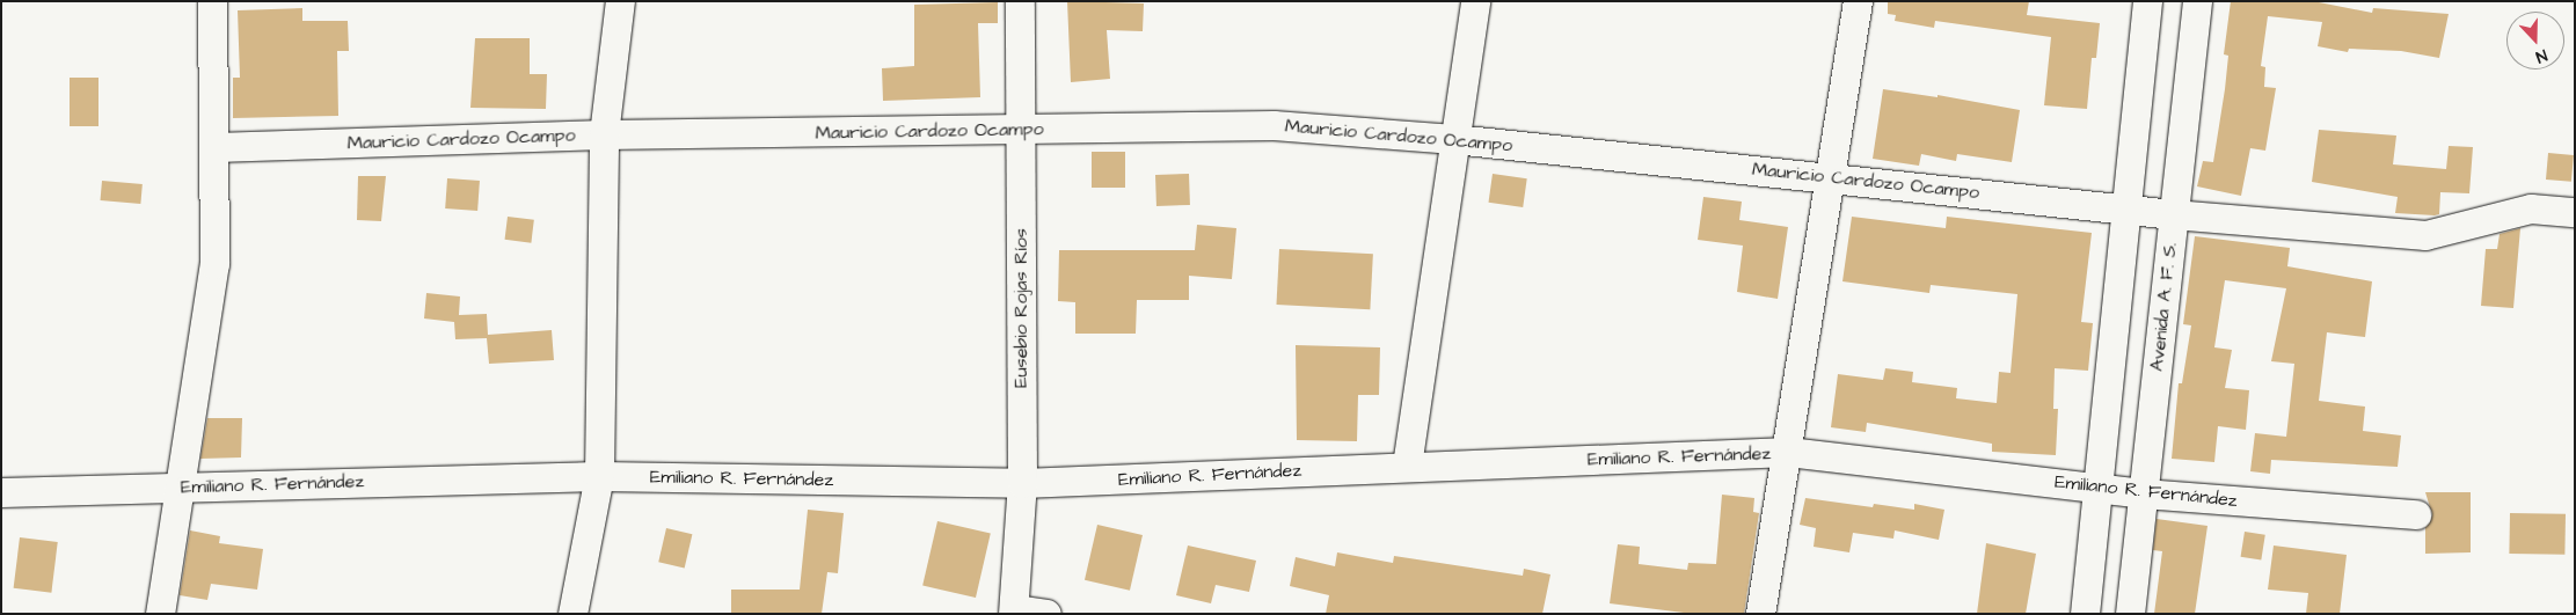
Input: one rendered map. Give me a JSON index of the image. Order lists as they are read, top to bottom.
{
  "streets": {
    "street": [
      "Mauricio Cardozo Ocampo",
      "Avenida A. F. S.",
      "Eusebio Rojas Ríos",
      "Emiliano R. Fernández"
    ]
  },
  "crossings": [
    ["Mauricio Cardozo Ocampo", "Avenida A. F. S."],
    ["Mauricio Cardozo Ocampo", "Eusebio Rojas Ríos"],
    ["Avenida A. F. S.", "Emiliano R. Fernández"],
    ["Eusebio Rojas Ríos", "Emiliano R. Fernández"]
  ],
  "north": "bottom"
}
